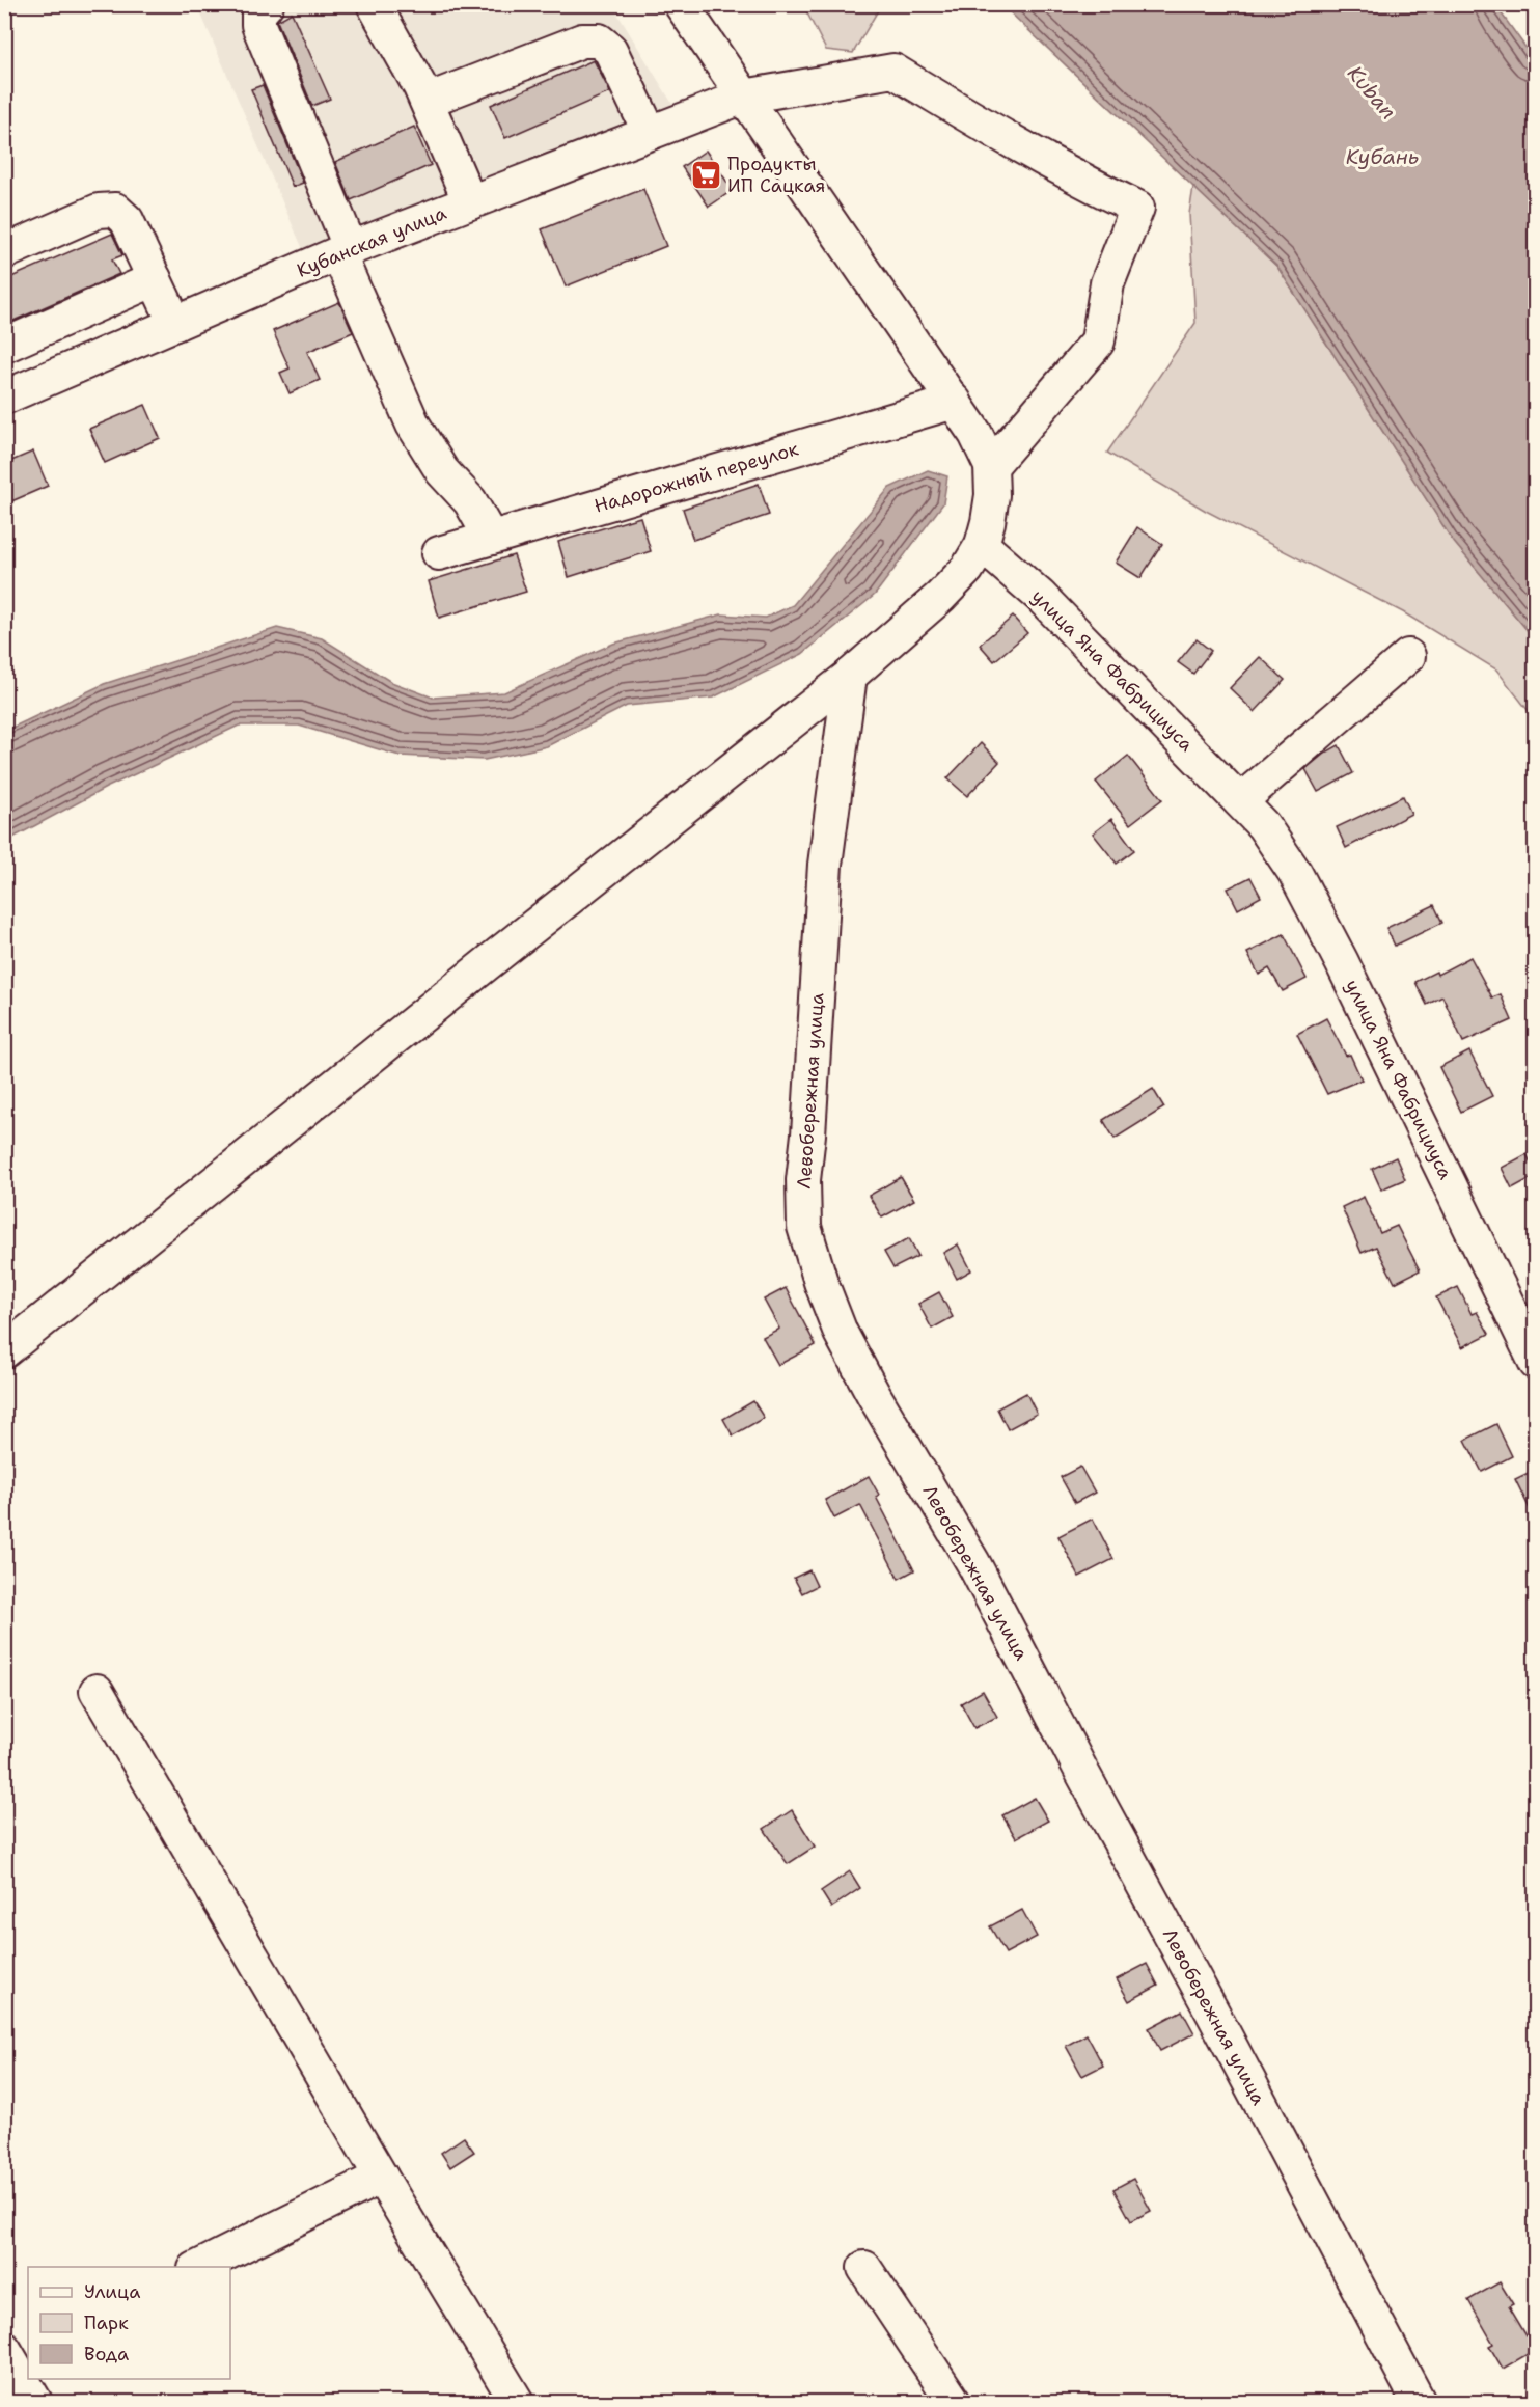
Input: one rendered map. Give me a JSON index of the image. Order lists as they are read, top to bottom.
{
  "streets": {
    "street": [
      "Кубанская улица",
      "Надорожный переулок",
      "улица Яна Фабрициуса",
      "Левобережная улица"
    ]
  },
  "water": ["Kuban", "Кубань"],
  "places": {
    "supermarket": ["Продукты ИП Сацкая"]
  },
  "legend": ["Улица", "Парк", "Вода"]
}
